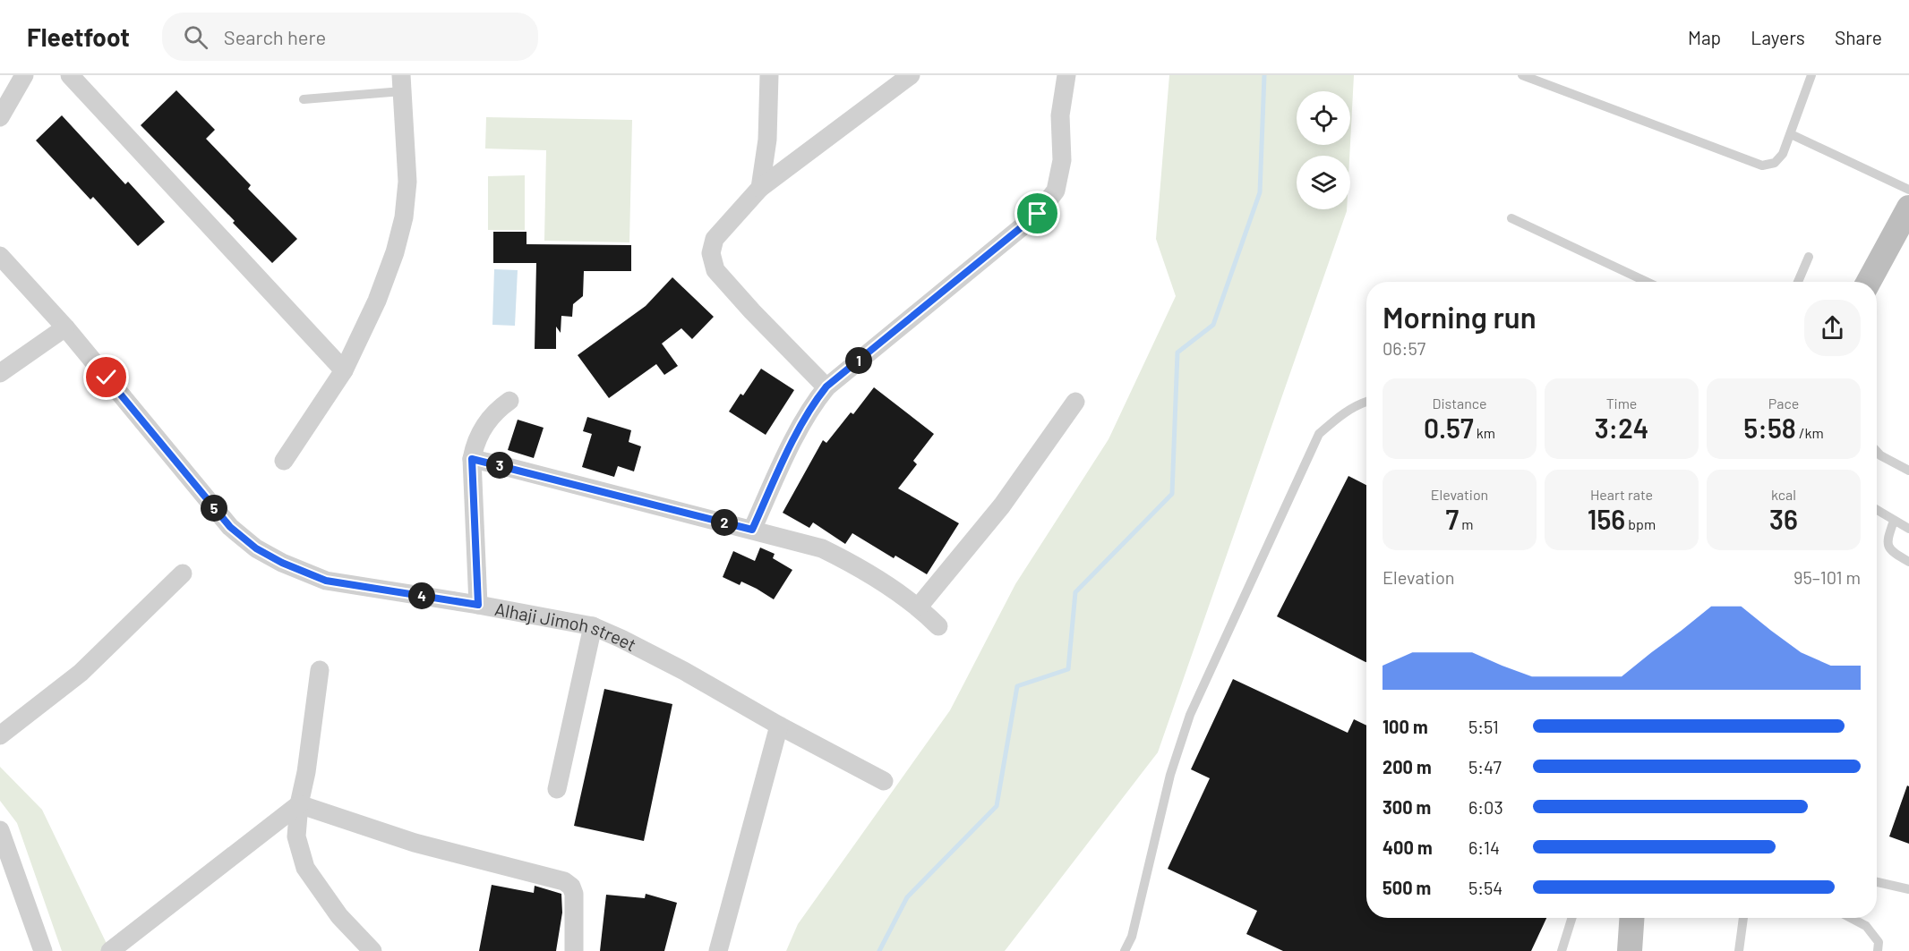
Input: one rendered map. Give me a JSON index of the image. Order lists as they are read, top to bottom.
{
  "streets": {
    "street": ["Alhaji Jimoh street"]
  },
  "page": {
    "header": "Fleetfoot",
    "search": "Search here",
    "nav": ["Map", "Layers", "Share"],
    "heading": ["Morning run", "06:57"],
    "pins": [
      "1",
      "3",
      "5",
      "2",
      "4"
    ],
    "stats": [
      ["Distance", "0.57 km"],
      ["Time", "3:24"],
      ["Pace", "5:58 /km"],
      ["Elevation", "7 m"],
      ["Heart rate", "156 bpm"],
      ["kcal", "36"]
    ],
    "chart": ["Elevation", "95–101 m"],
    "list": [
      {
        "name": "100 m",
        "note": "5:51"
      },
      {
        "name": "200 m",
        "note": "5:47"
      },
      {
        "name": "300 m",
        "note": "6:03"
      },
      {
        "name": "400 m",
        "note": "6:14"
      },
      {
        "name": "500 m",
        "note": "5:54"
      }
    ]
  }
}
